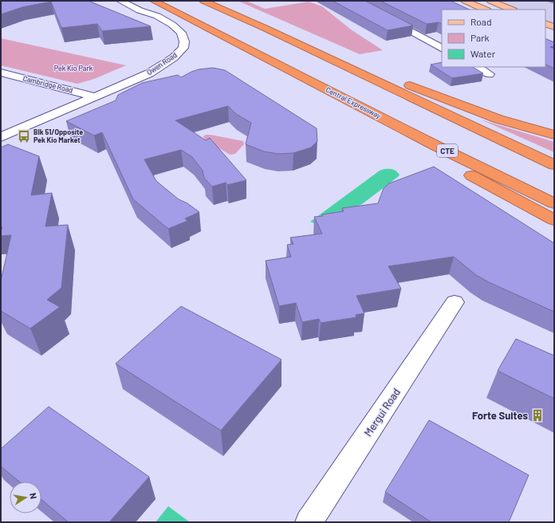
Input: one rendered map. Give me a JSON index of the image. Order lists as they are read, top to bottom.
{
  "streets": {
    "highway": ["Central Expressway", "CTE"],
    "street": ["Owen Road", "Cambridge Road", "Mergui Road"]
  },
  "crossings": [
    ["Owen Road", "Cambridge Road"]
  ],
  "parks": ["Pek Kio Park"],
  "places": {
    "bus stop": ["Blk 51/Opposite Pek Kio Market"],
    "building": ["Forte Suites"]
  },
  "legend": ["Road", "Park", "Water"],
  "north": "right"
}
